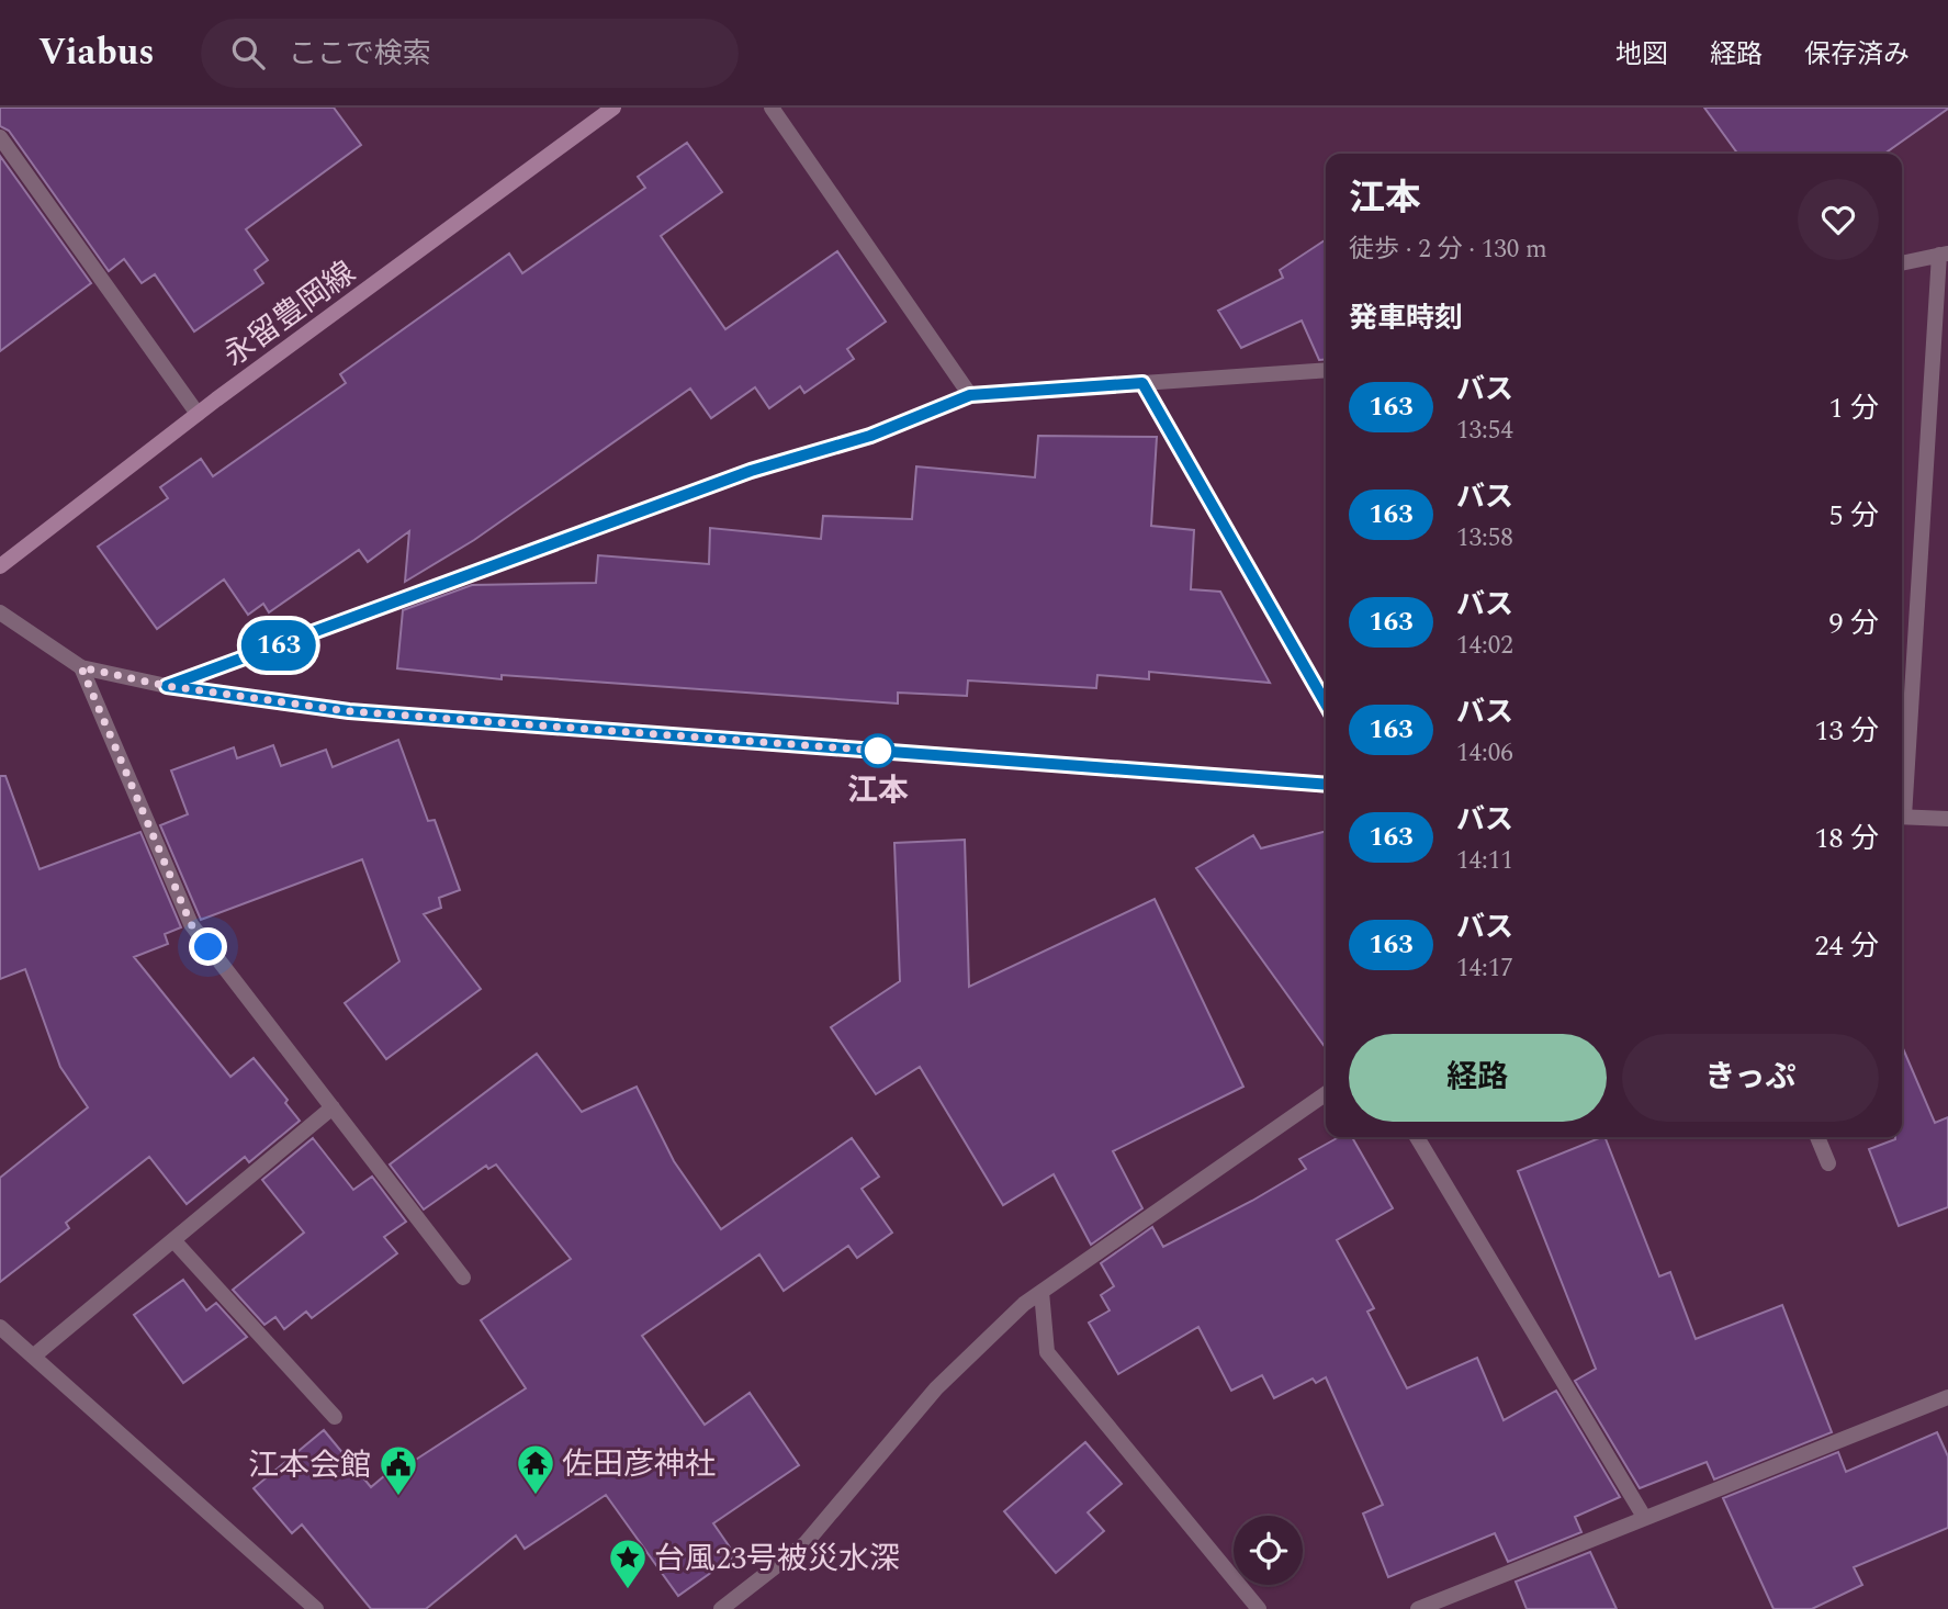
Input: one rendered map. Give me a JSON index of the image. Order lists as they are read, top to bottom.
{
  "streets": {
    "main road": ["永留豊岡線"]
  },
  "places": {
    "other": ["江本"],
    "temple": ["佐田彦神社"],
    "public building": ["江本会館"],
    "place": ["台風23号被災水深"]
  },
  "lines": ["bus line 163"],
  "page": {
    "header": "Viabus",
    "search": "ここで検索",
    "nav": ["地図", "経路", "保存済み"],
    "on_map": "163",
    "heading": [
      ["江本", "徒歩 · 2 分 · 130 m"],
      "発車時刻"
    ],
    "list": [
      {
        "mark": "163",
        "name": "バス",
        "note": "13:54",
        "value": "1 分"
      },
      {
        "mark": "163",
        "name": "バス",
        "note": "13:58",
        "value": "5 分"
      },
      {
        "mark": "163",
        "name": "バス",
        "note": "14:02",
        "value": "9 分"
      },
      {
        "mark": "163",
        "name": "バス",
        "note": "14:06",
        "value": "13 分"
      },
      {
        "mark": "163",
        "name": "バス",
        "note": "14:11",
        "value": "18 分"
      },
      {
        "mark": "163",
        "name": "バス",
        "note": "14:17",
        "value": "24 分"
      }
    ],
    "buttons": ["経路", "きっぷ"]
  }
}
